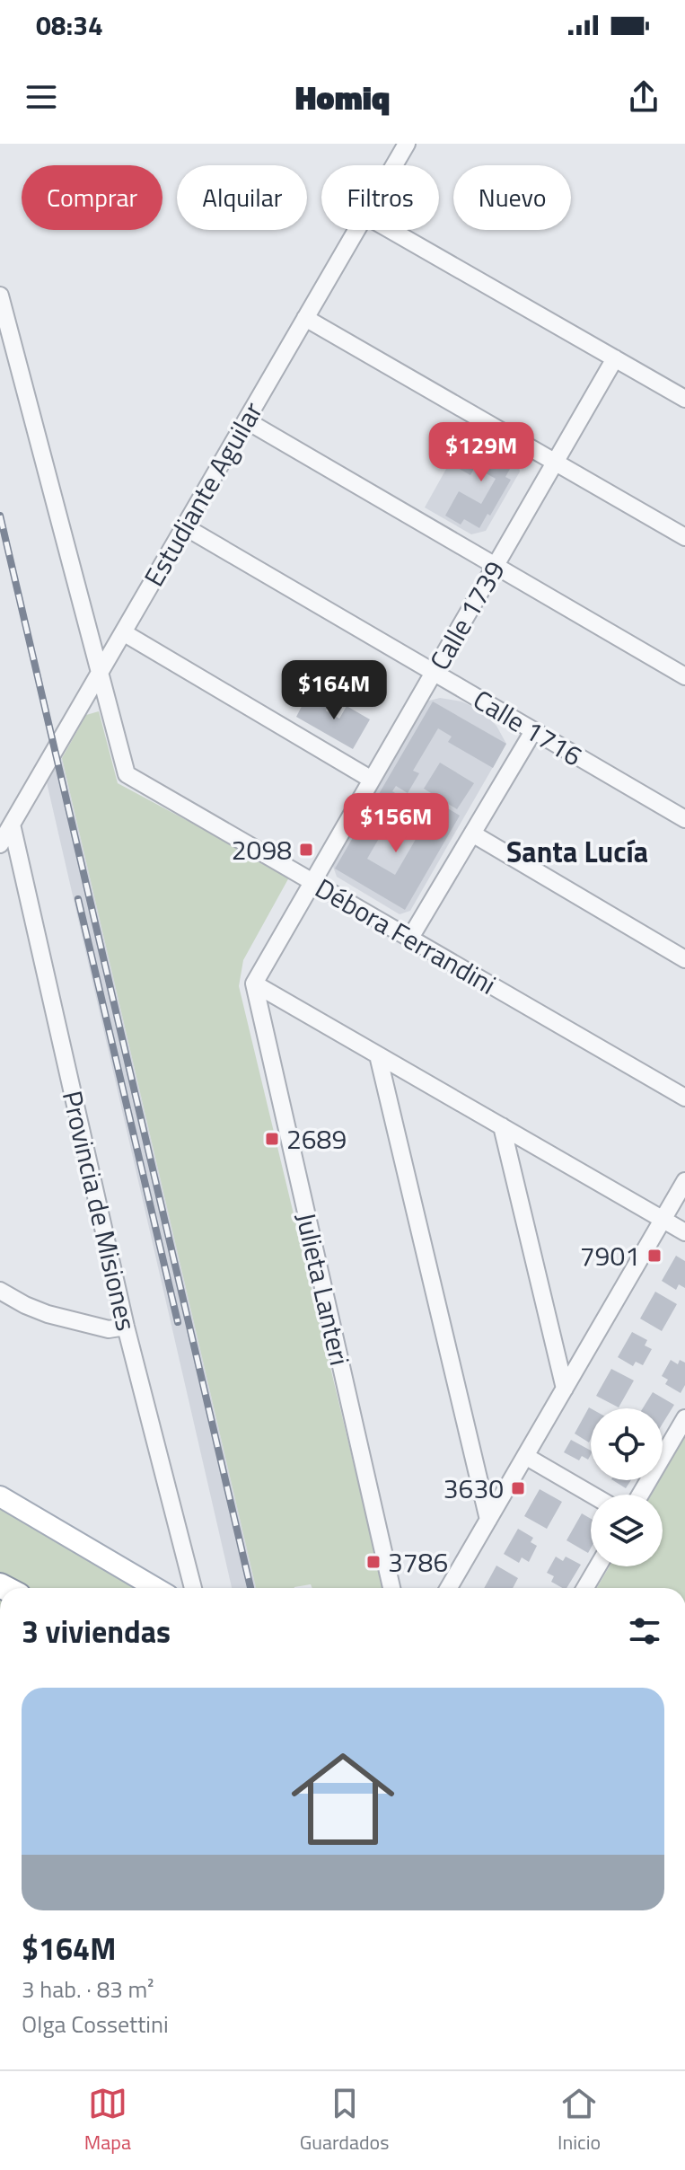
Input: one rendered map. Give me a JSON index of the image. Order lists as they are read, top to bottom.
{
  "streets": {
    "street": [
      "Estudiante Aguilar",
      "Calle 1739",
      "Calle 1716",
      "Débora Ferrandini",
      "Provincia de Misiones",
      "Julieta Lanteri"
    ]
  },
  "crossings": [
    ["Estudiante Aguilar", "Calle 1716"],
    ["Estudiante Aguilar", "Débora Ferrandini"],
    ["Estudiante Aguilar", "Provincia de Misiones"],
    ["Calle 1739", "Calle 1716"],
    ["Calle 1739", "Débora Ferrandini"],
    ["Calle 1739", "Julieta Lanteri"]
  ],
  "districts": ["Santa Lucía"],
  "places": {
    "transit": [
      "2098",
      "2689",
      "7901",
      "3630",
      "3786"
    ]
  },
  "page": {
    "status": "08:34",
    "header": "Homiq",
    "chip": [
      "Comprar",
      "Alquilar",
      "Filtros",
      "Nuevo"
    ],
    "price": ["$129M", "$164M", "$156M"],
    "heading": "3 viviendas",
    "list": [
      {
        "name": "$164M",
        "note": "3 hab. · 83 m² · Olga Cossettini"
      }
    ],
    "tabs": ["Mapa", "Guardados", "Inicio"]
  }
}
